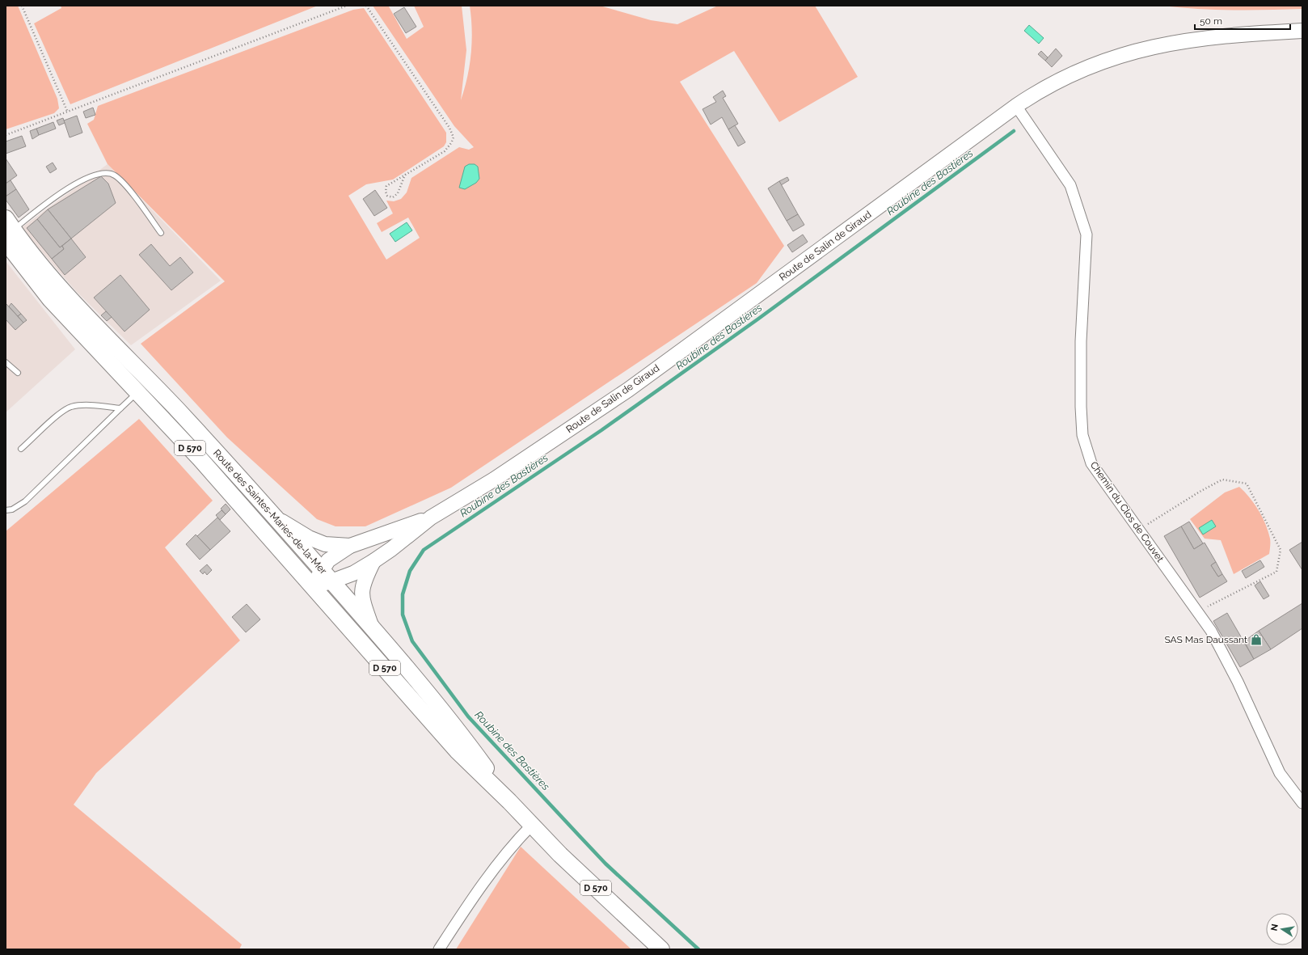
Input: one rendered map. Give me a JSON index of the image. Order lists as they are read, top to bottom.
{
  "streets": {
    "main road": ["Route de Salin de Giraud", "D 570", "Route des Saintes-Maries-de-la-Mer"],
    "street": ["Chemin du Clos de Couvet"]
  },
  "crossings": [
    ["Route de Salin de Giraud", "Route des Saintes-Maries-de-la-Mer"],
    ["Route de Salin de Giraud", "Chemin du Clos de Couvet"]
  ],
  "water": ["Roubine des Bastières"],
  "places": {
    "shop": ["SAS Mas Daussant"]
  },
  "scale_bar": "50 m",
  "north": "left"
}
